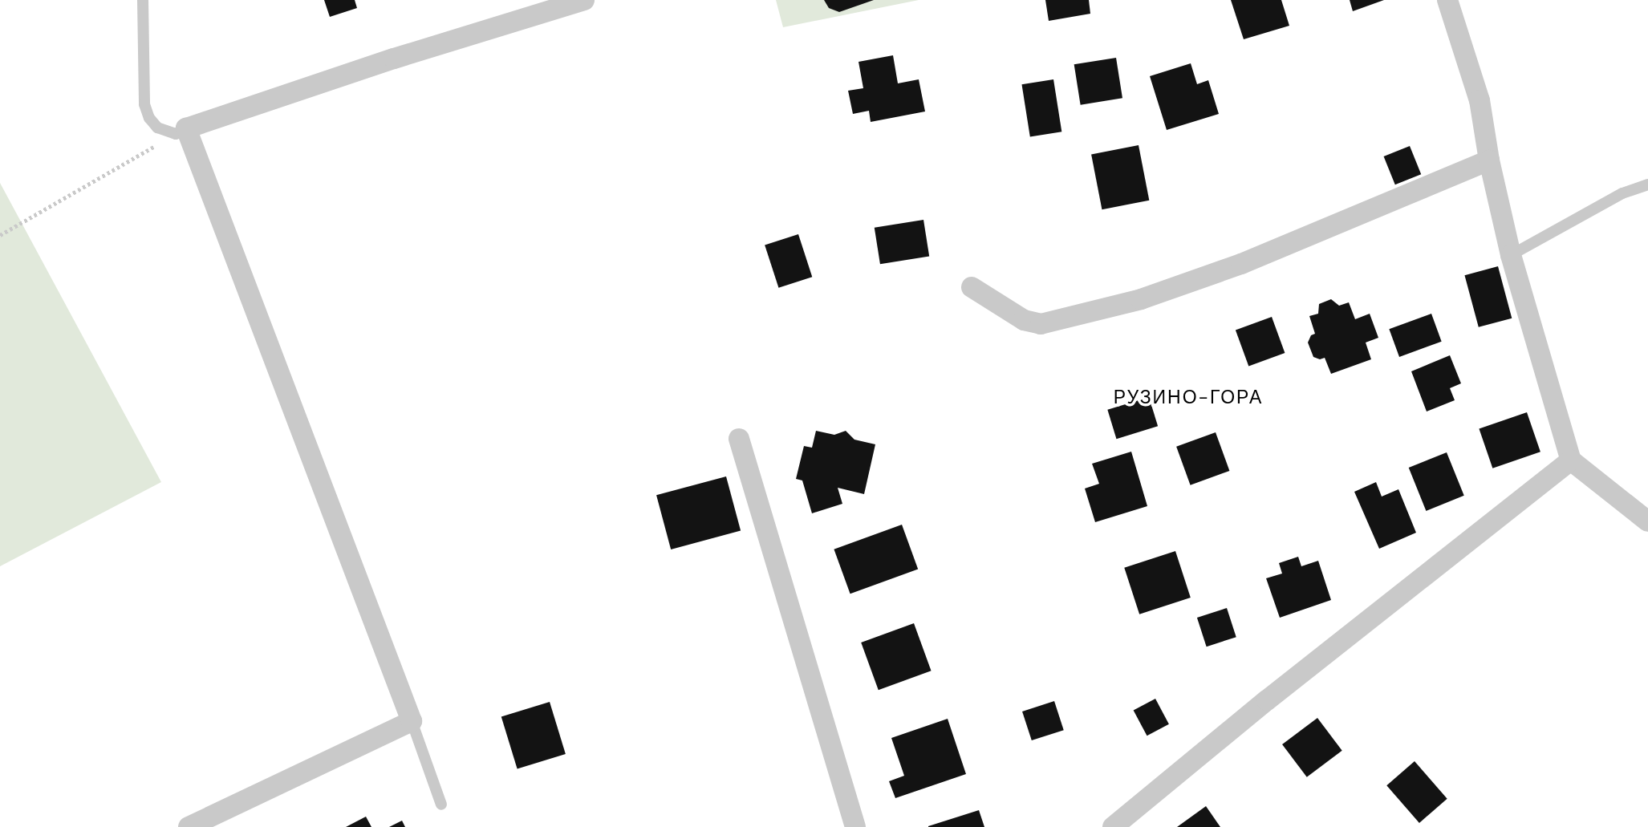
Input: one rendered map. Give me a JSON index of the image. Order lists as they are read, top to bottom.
{
  "districts": ["РУЗИНО-ГОРА"]
}
